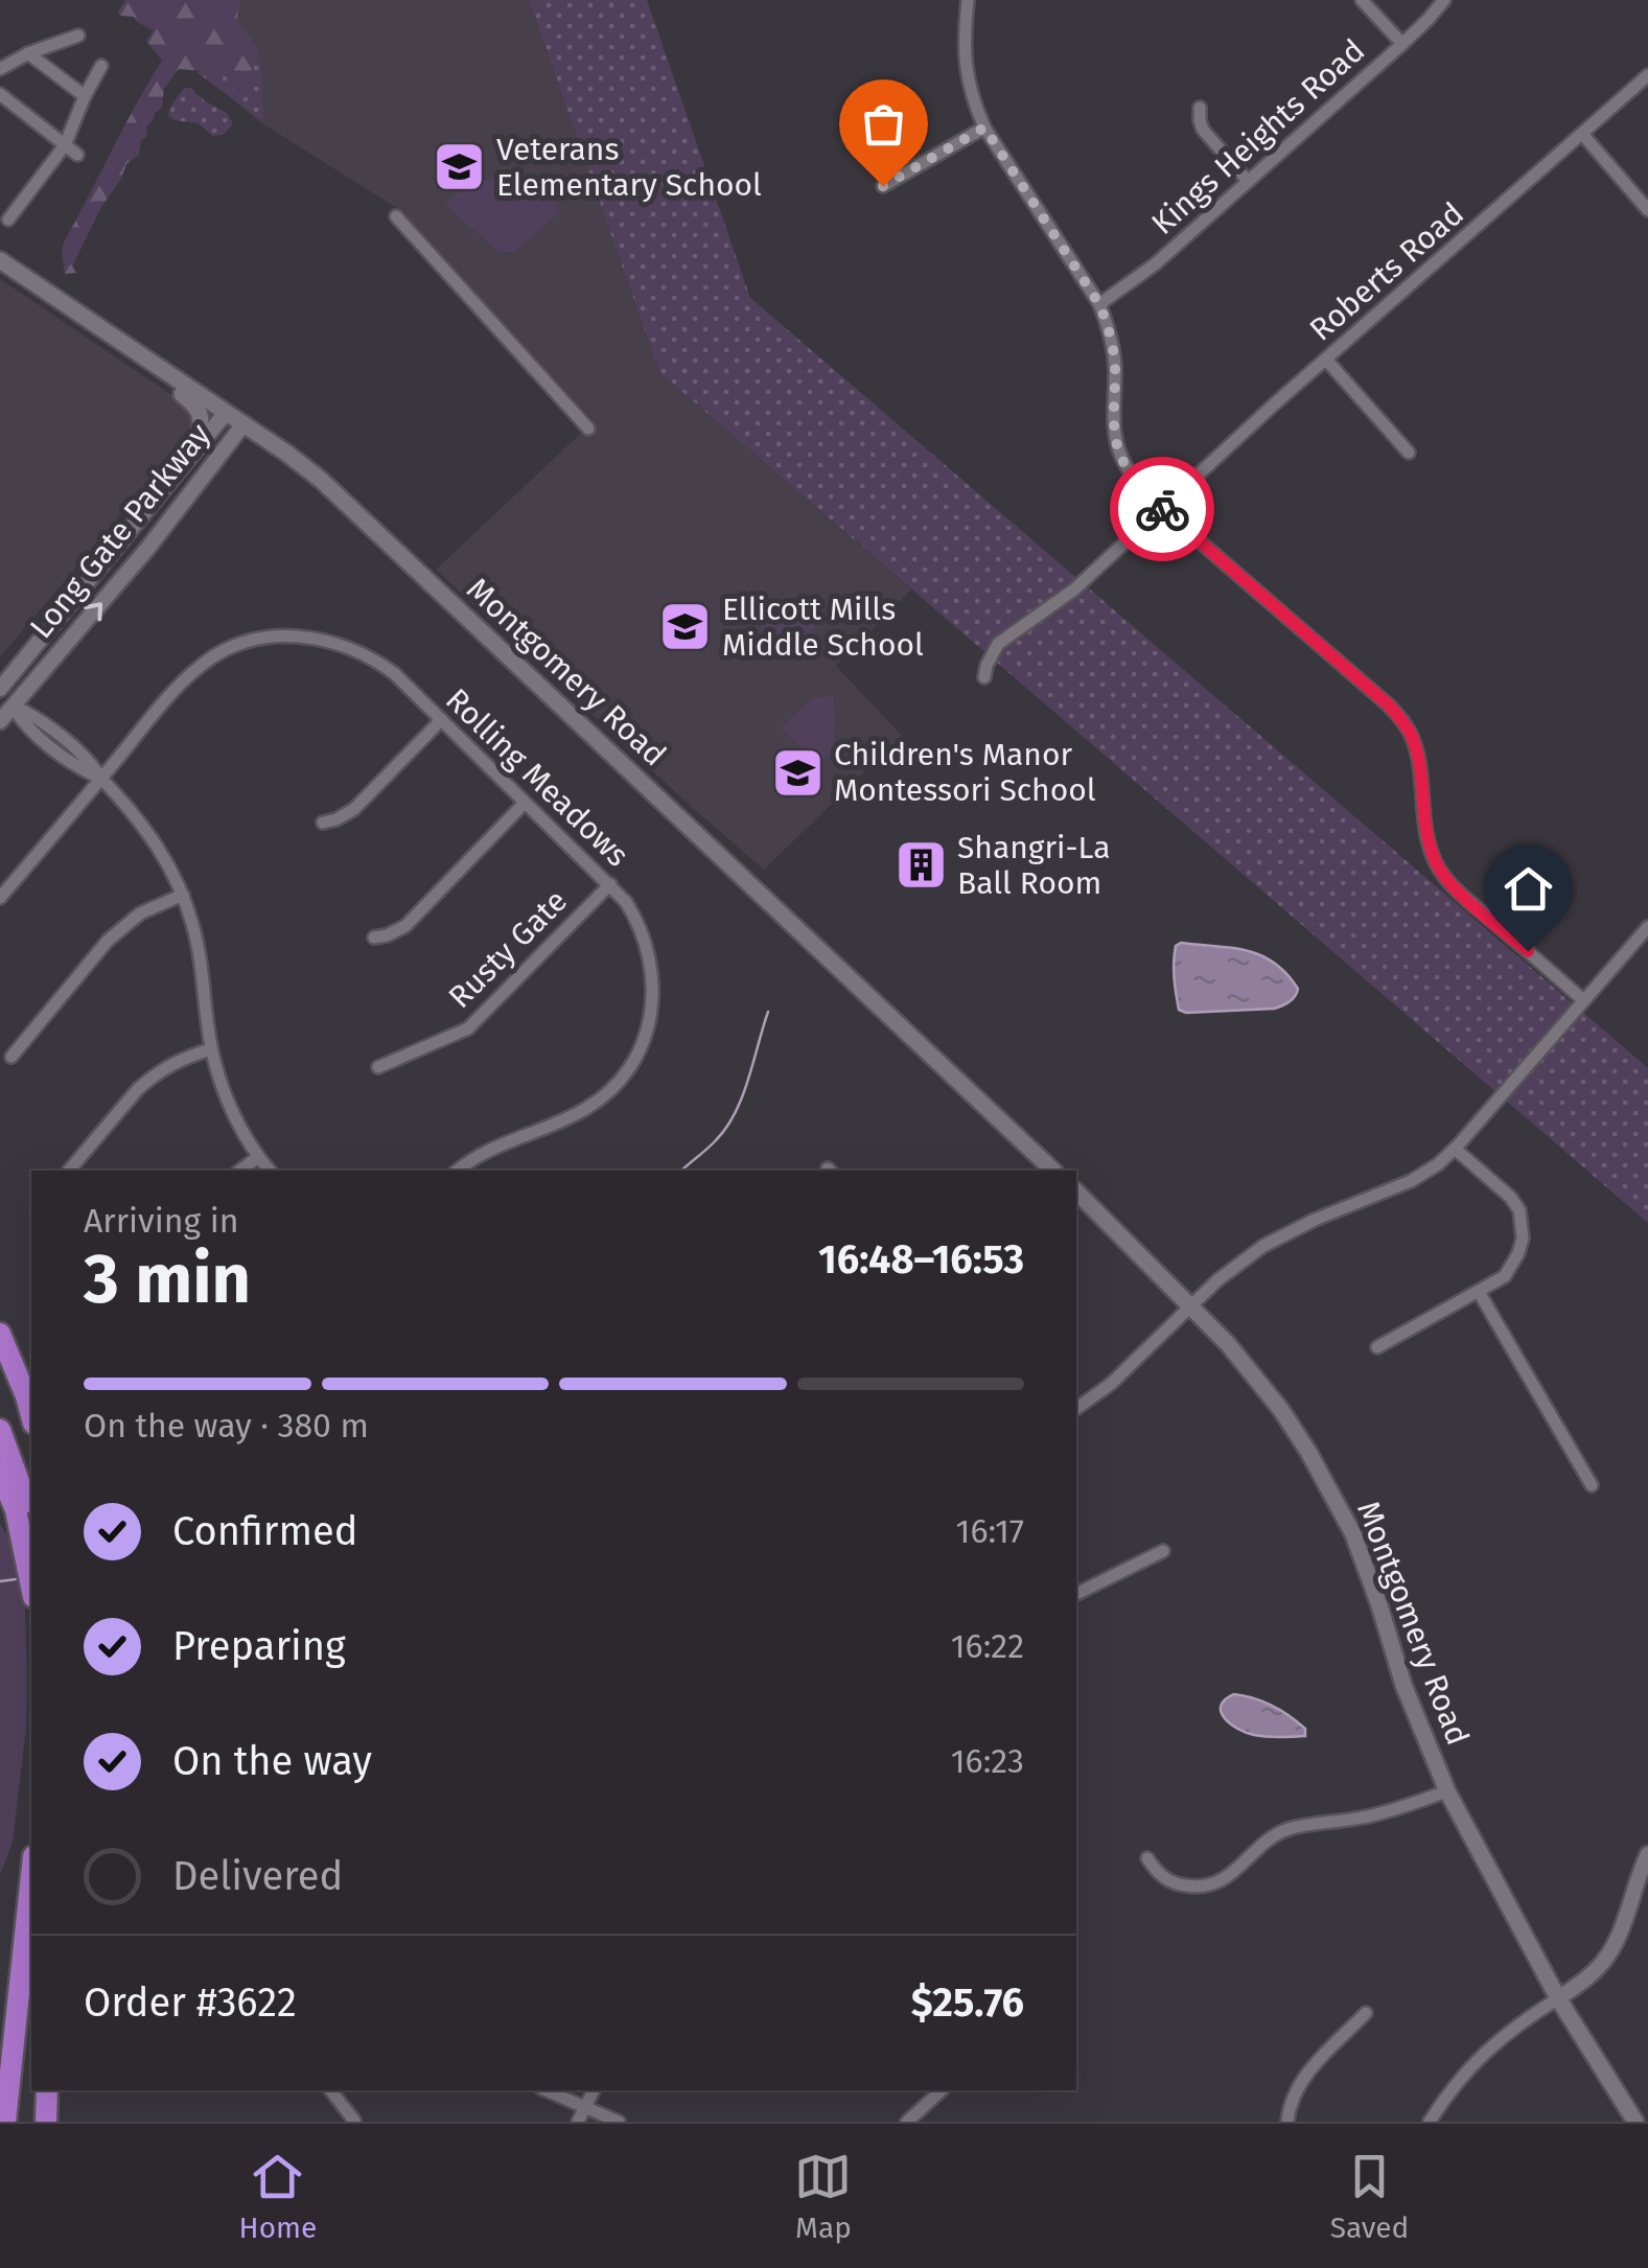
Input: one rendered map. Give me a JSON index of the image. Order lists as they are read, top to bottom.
{
  "streets": {
    "main road": ["Montgomery Road"],
    "street": [
      "Kings Heights Road",
      "Roberts Road",
      "Long Gate Parkway",
      "Rolling Meadows",
      "Rusty Gate"
    ]
  },
  "crossings": [
    ["Long Gate Parkway", "Montgomery Road"],
    ["Rolling Meadows", "Rusty Gate"]
  ],
  "places": {
    "school or university": ["Veterans Elementary School", "Ellicott Mills Middle School", "Children's Manor Montessori School"],
    "building": ["Shangri-La Ball Room"]
  },
  "page": {
    "heading": ["3 min", "Arriving in", "16:48–16:53"],
    "panel": ["Order #3622", "$25.76"],
    "bar": "On the way · 380 m",
    "list": [
      ["Confirmed", "16:17"],
      ["Preparing", "16:22"],
      ["On the way", "16:23"],
      "Delivered"
    ],
    "tabs": ["Home", "Map", "Saved"]
  }
}
